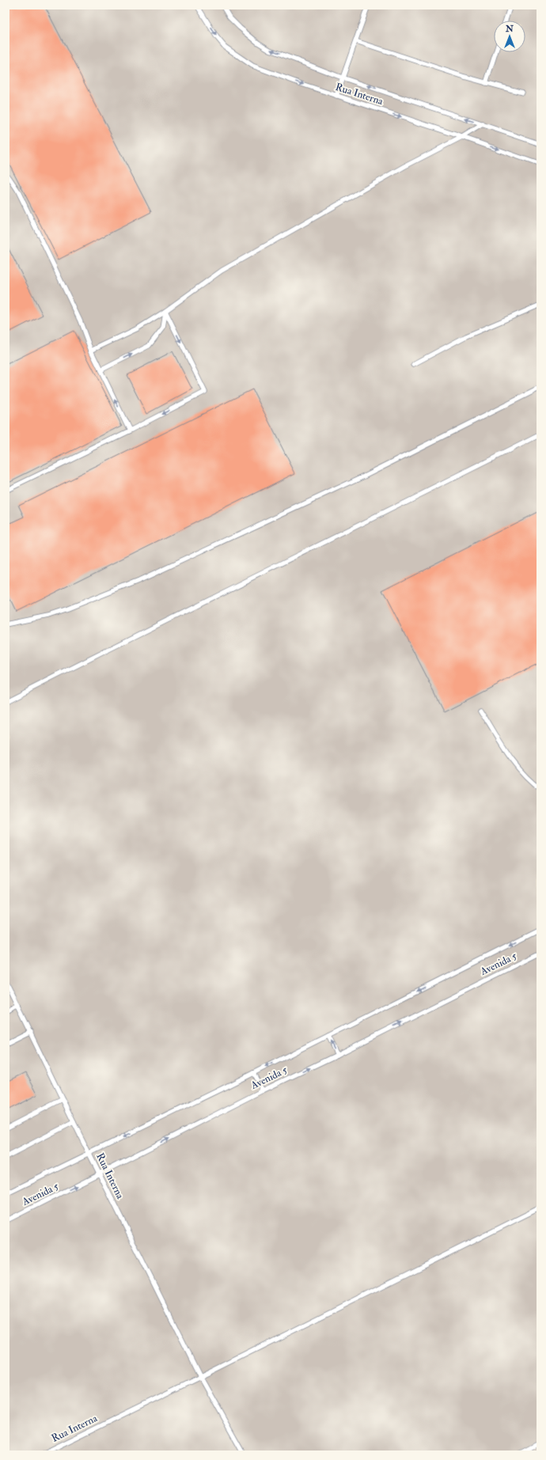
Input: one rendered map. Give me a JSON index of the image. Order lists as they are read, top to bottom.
{
  "streets": {
    "lane": ["Rua Interna", "Avenida 5"]
  },
  "crossings": [
    ["Rua Interna", "Avenida 5"]
  ],
  "north": "top"
}
